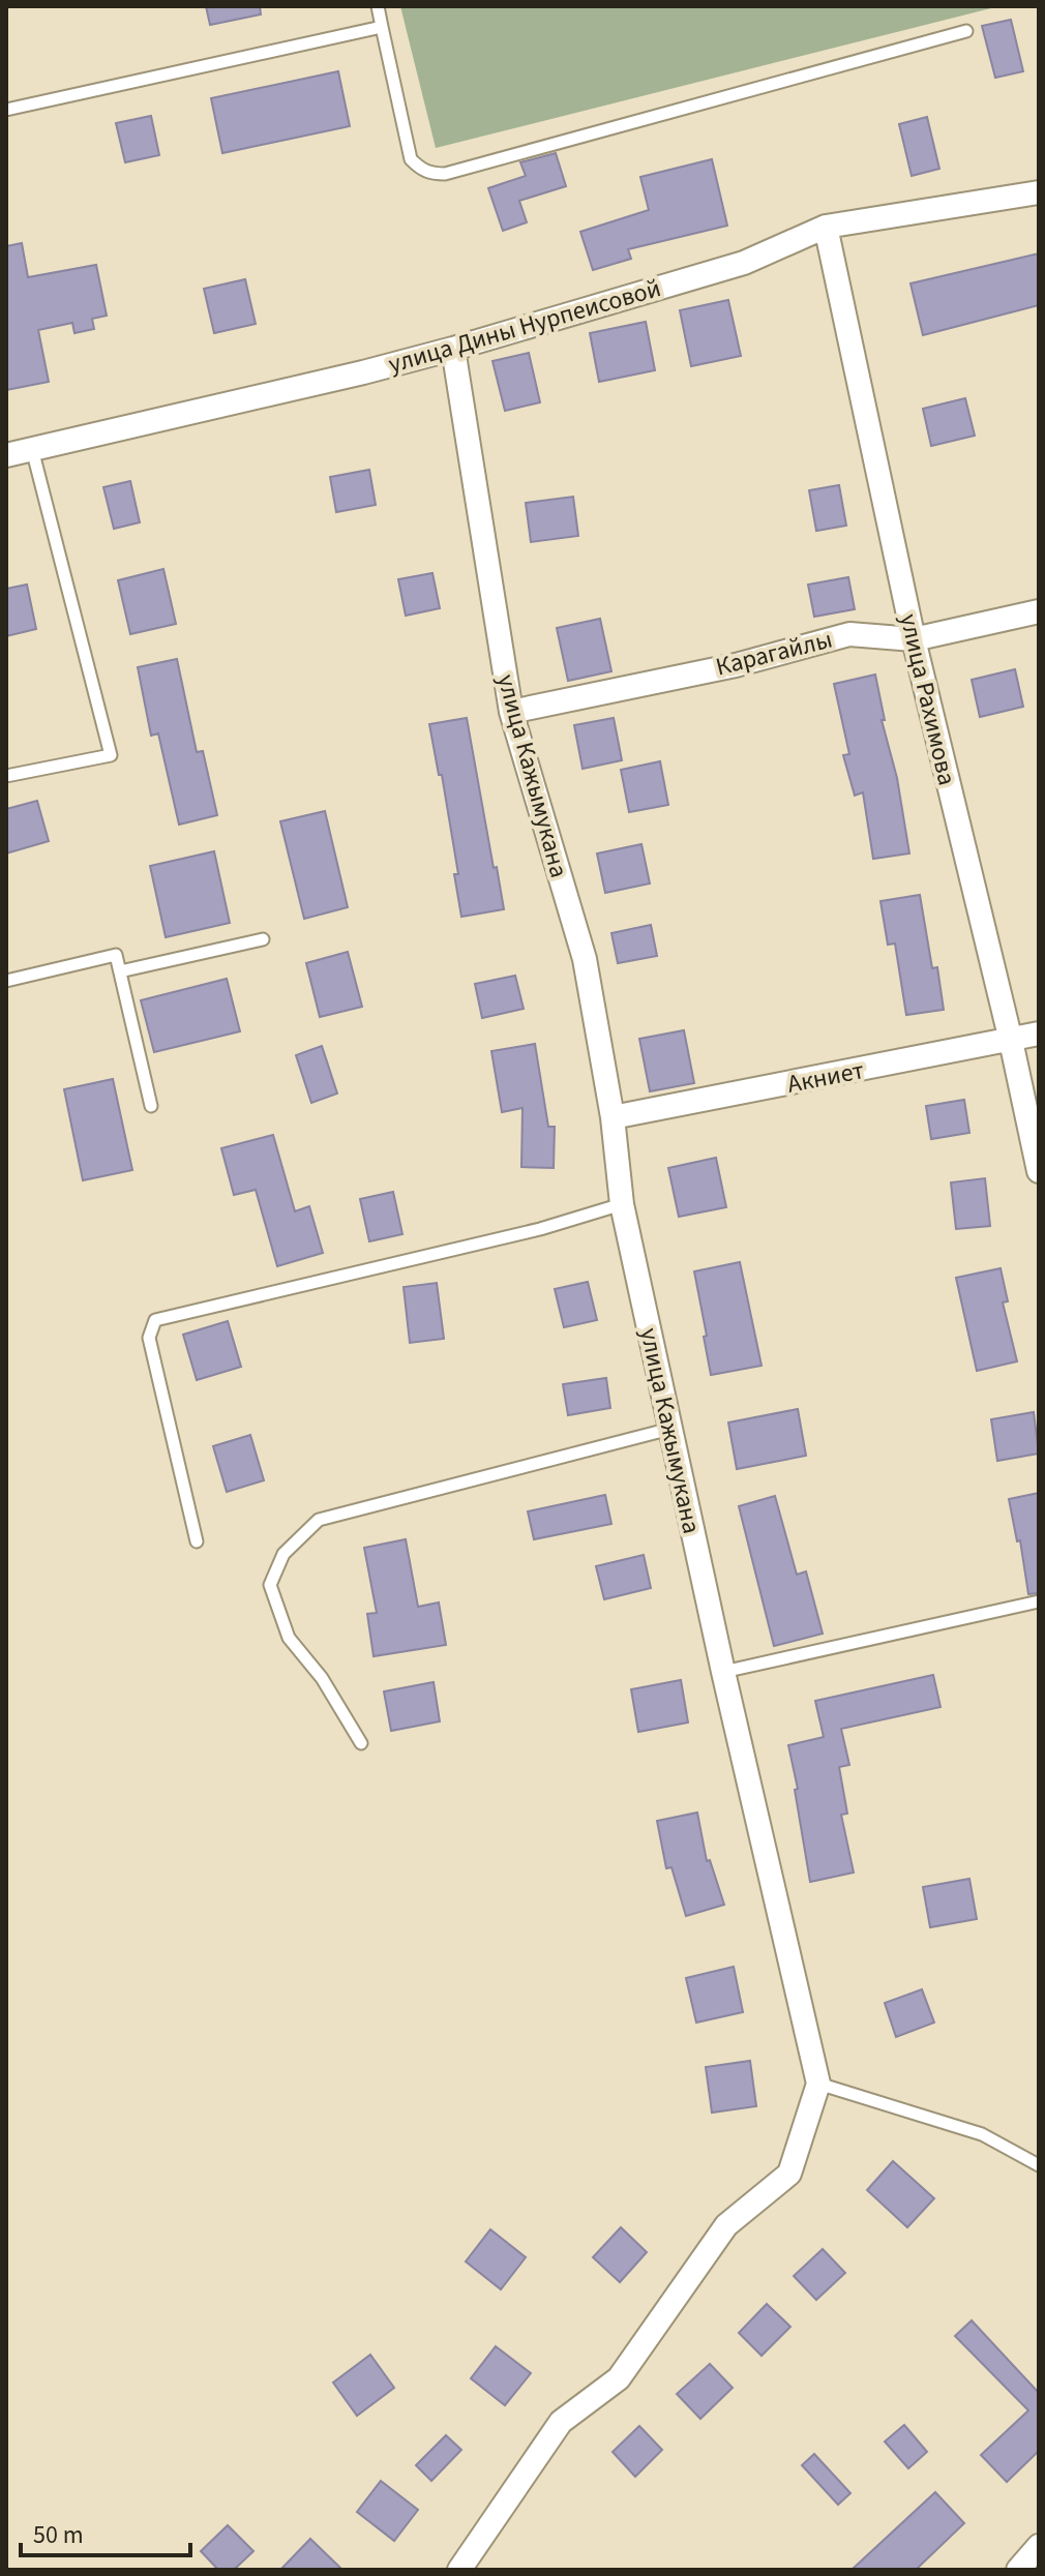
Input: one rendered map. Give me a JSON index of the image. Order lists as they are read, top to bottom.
{
  "streets": {
    "street": [
      "улица Дины Нурпеисовой",
      "Карагайлы",
      "улица Рахимова",
      "улица Кажымукана",
      "Акниет"
    ]
  },
  "crossings": [
    ["улица Дины Нурпеисовой", "улица Рахимова"],
    ["улица Дины Нурпеисовой", "улица Кажымукана"],
    ["Карагайлы", "улица Рахимова"],
    ["Карагайлы", "улица Кажымукана"],
    ["улица Рахимова", "Акниет"],
    ["улица Кажымукана", "Акниет"]
  ],
  "scale_bar": "50 m"
}
